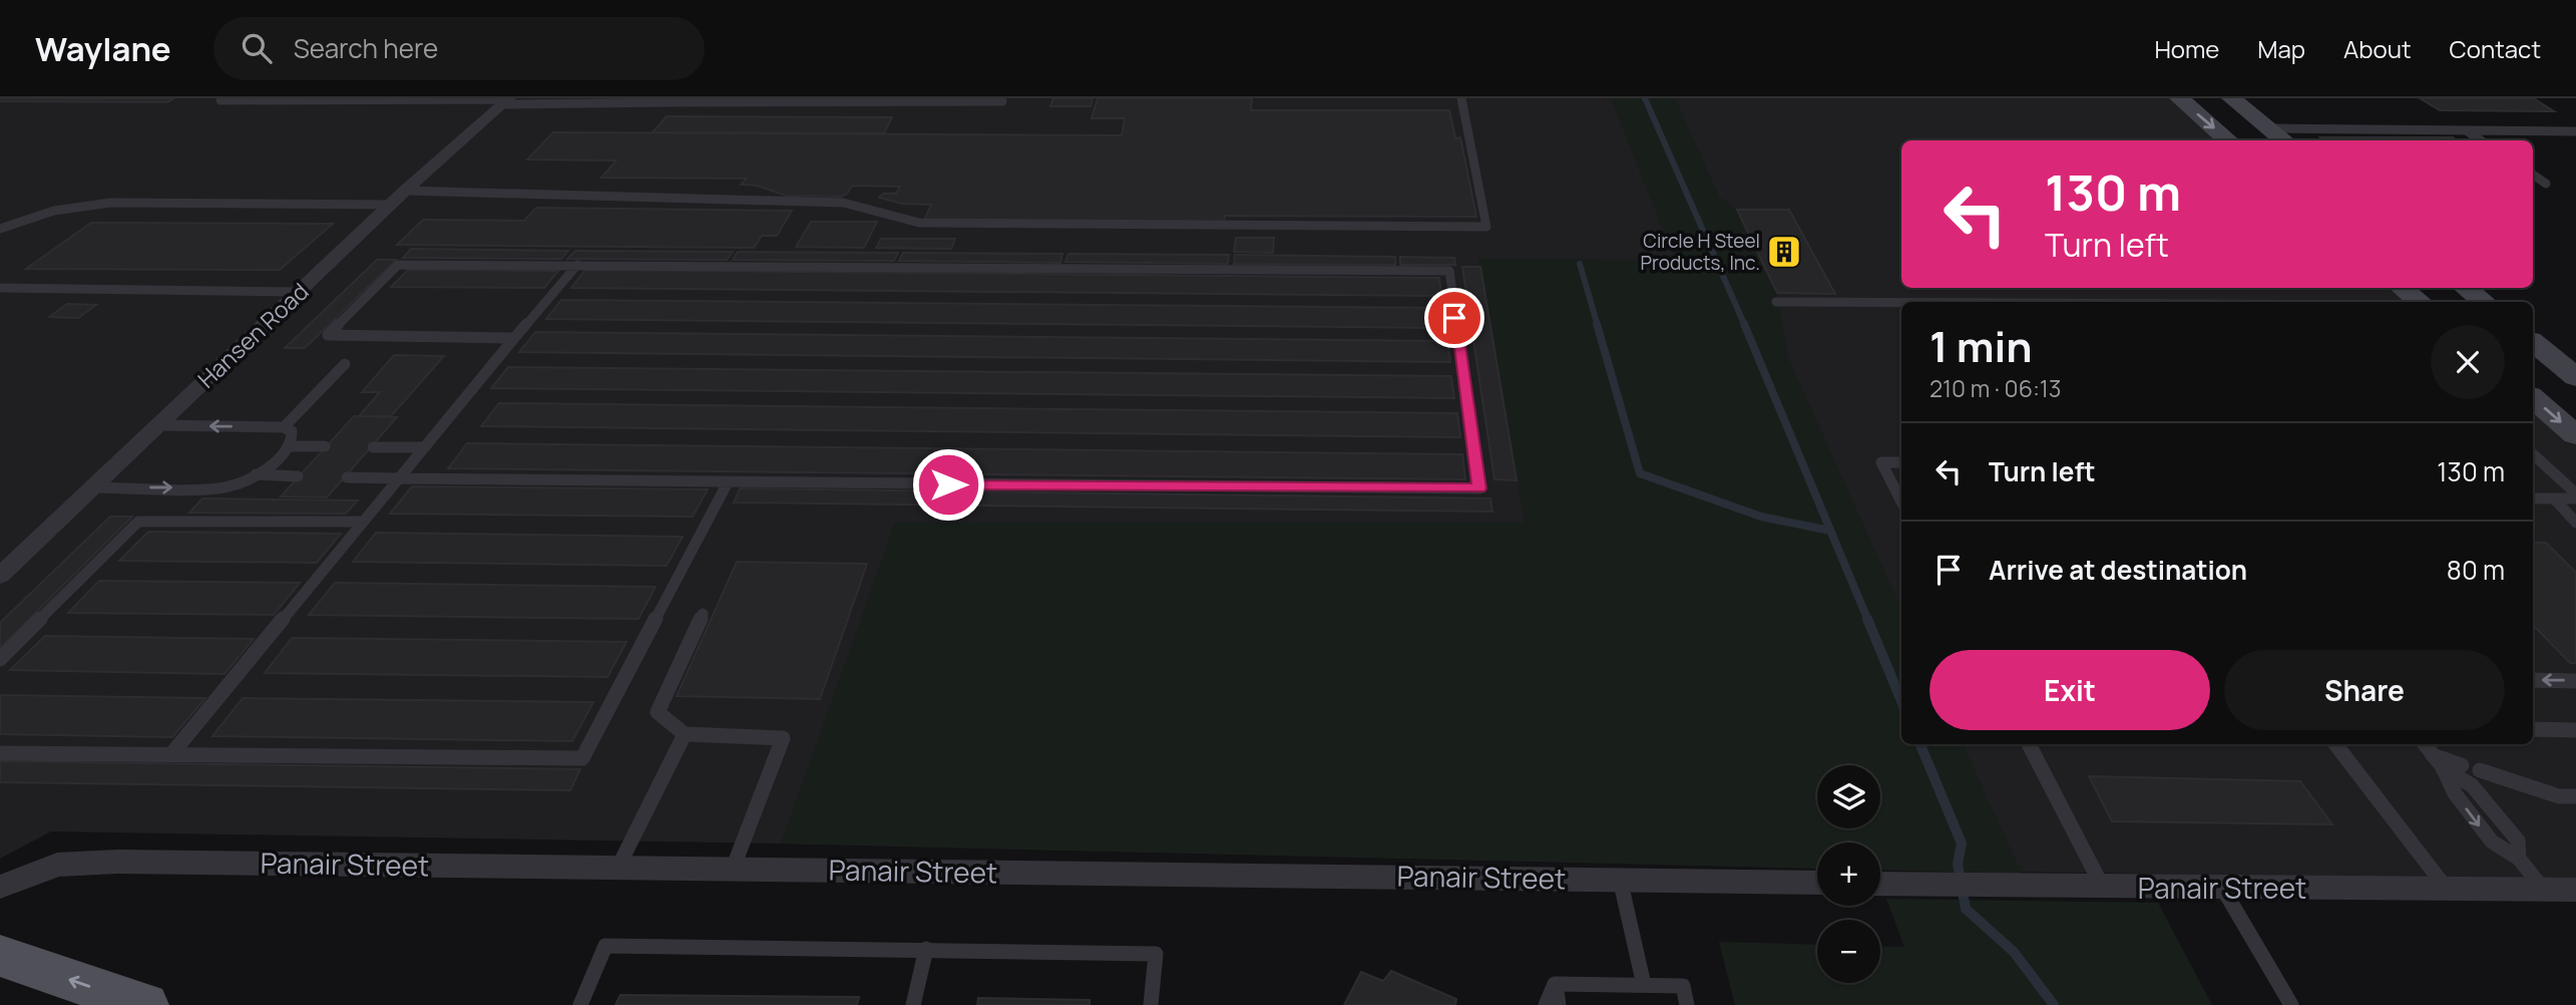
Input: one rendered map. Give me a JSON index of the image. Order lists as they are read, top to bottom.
{
  "streets": {
    "street": ["Hansen Road", "Panair Street"]
  },
  "places": {
    "building": ["Circle H Steel Products, Inc."]
  },
  "page": {
    "header": "Waylane",
    "search": "Search here",
    "nav": [
      "Home",
      "Map",
      "About",
      "Contact"
    ],
    "turn": ["130 m", "Turn left"],
    "heading": ["1 min", "210 m · 06:13"],
    "list": [
      {
        "name": "Turn left",
        "value": "130 m"
      },
      {
        "name": "Arrive at destination",
        "value": "80 m"
      }
    ],
    "buttons": ["Exit", "Share"],
    "map_buttons": ["+", "−"]
  }
}
